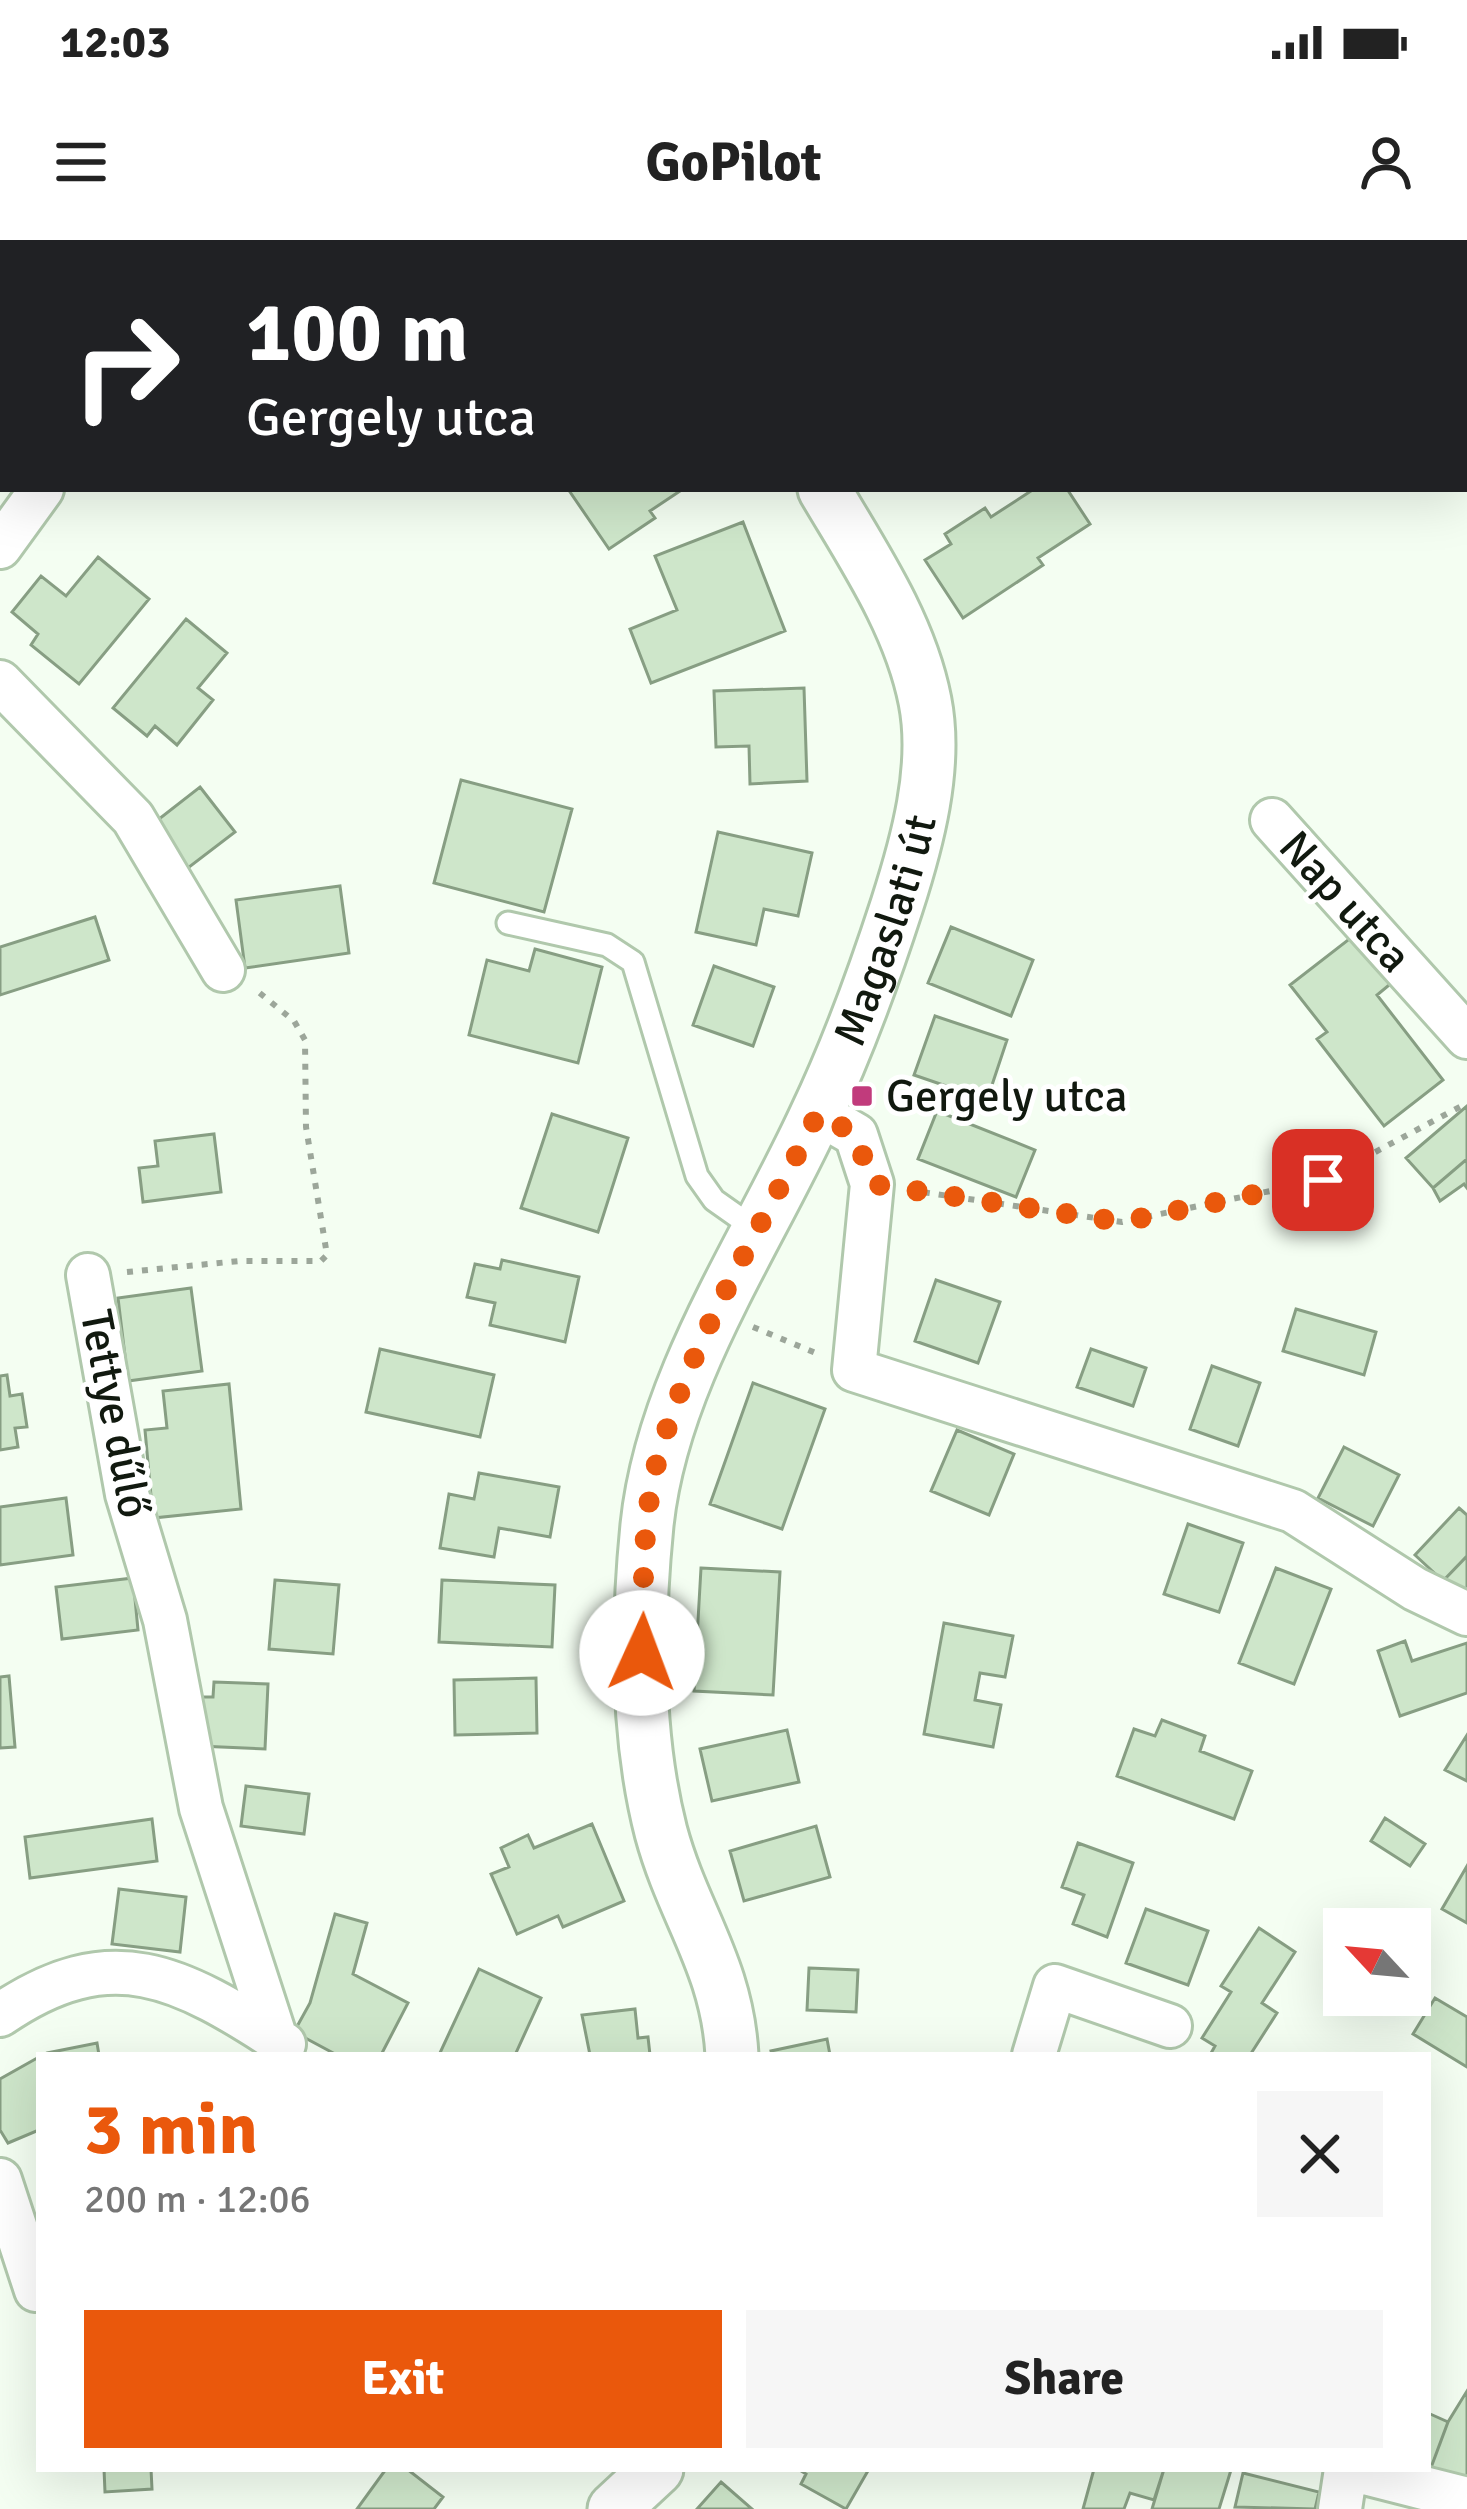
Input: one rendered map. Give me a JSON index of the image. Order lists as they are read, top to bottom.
{
  "streets": {
    "street": ["Nap utca", "Magaslati út", "Tettye dűlő"]
  },
  "places": {
    "transit": ["Gergely utca"]
  },
  "north": "top left",
  "page": {
    "status": "12:03",
    "header": "GoPilot",
    "turn": ["100 m", "Gergely utca"],
    "heading": ["3 min", "200 m · 12:06"],
    "buttons": ["Exit", "Share"]
  }
}
